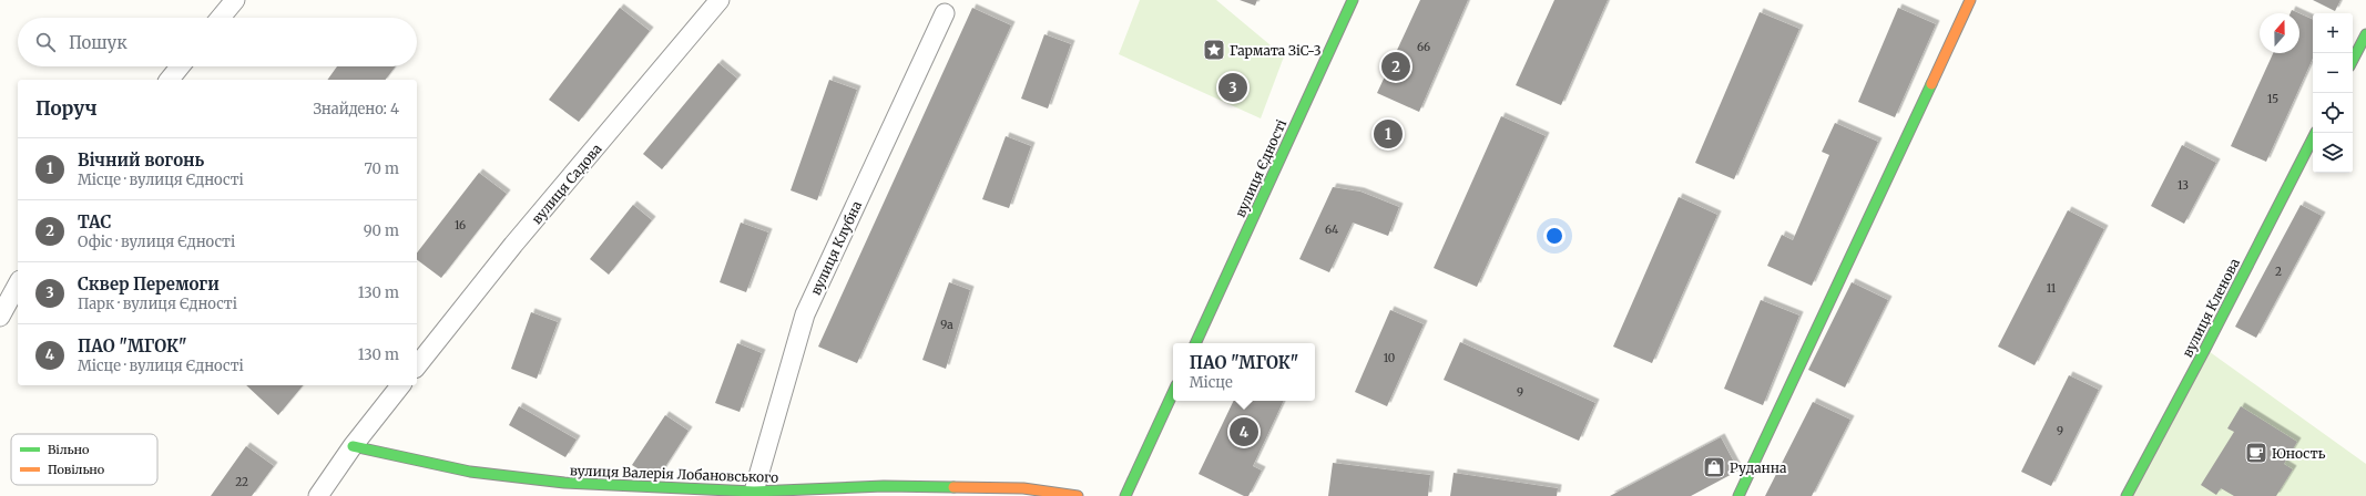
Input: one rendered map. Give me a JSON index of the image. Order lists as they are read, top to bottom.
{
  "streets": {
    "street": [
      "вулиця Єдності",
      "вулиця Садова",
      "вулиця Клубна",
      "вулиця Кленова",
      "вулиця Валерія Лобановського"
    ]
  },
  "crossings": [
    ["вулиця Клубна", "вулиця Валерія Лобановського"]
  ],
  "places": {
    "place": ["Гармата ЗіС-3"],
    "cafe": ["Юность"],
    "shop": ["Руданна"]
  },
  "house_numbers": [
    "66",
    "15",
    "13",
    "16",
    "64",
    "2",
    "11",
    "9а",
    "10",
    "9",
    "9",
    "22"
  ],
  "legend": ["Вільно", "Повільно"],
  "north": "top",
  "page": {
    "map_buttons": ["+", "−"],
    "search": "Пошук",
    "pins": [
      "2",
      "3",
      "1",
      "4"
    ],
    "heading": ["Поруч", "Знайдено: 4"],
    "list": [
      {
        "mark": "1",
        "name": "Вічний вогонь",
        "note": "Місце · вулиця Єдності",
        "value": "70 m"
      },
      {
        "mark": "2",
        "name": "ТАС",
        "note": "Офіс · вулиця Єдності",
        "value": "90 m"
      },
      {
        "mark": "3",
        "name": "Сквер Перемоги",
        "note": "Парк · вулиця Єдності",
        "value": "130 m"
      },
      {
        "mark": "4",
        "name": "ПАО \"МГОК\"",
        "note": "Місце · вулиця Єдності",
        "value": "130 m"
      }
    ],
    "popup": ["ПАО \"МГОК\"", "Місце"]
  }
}
